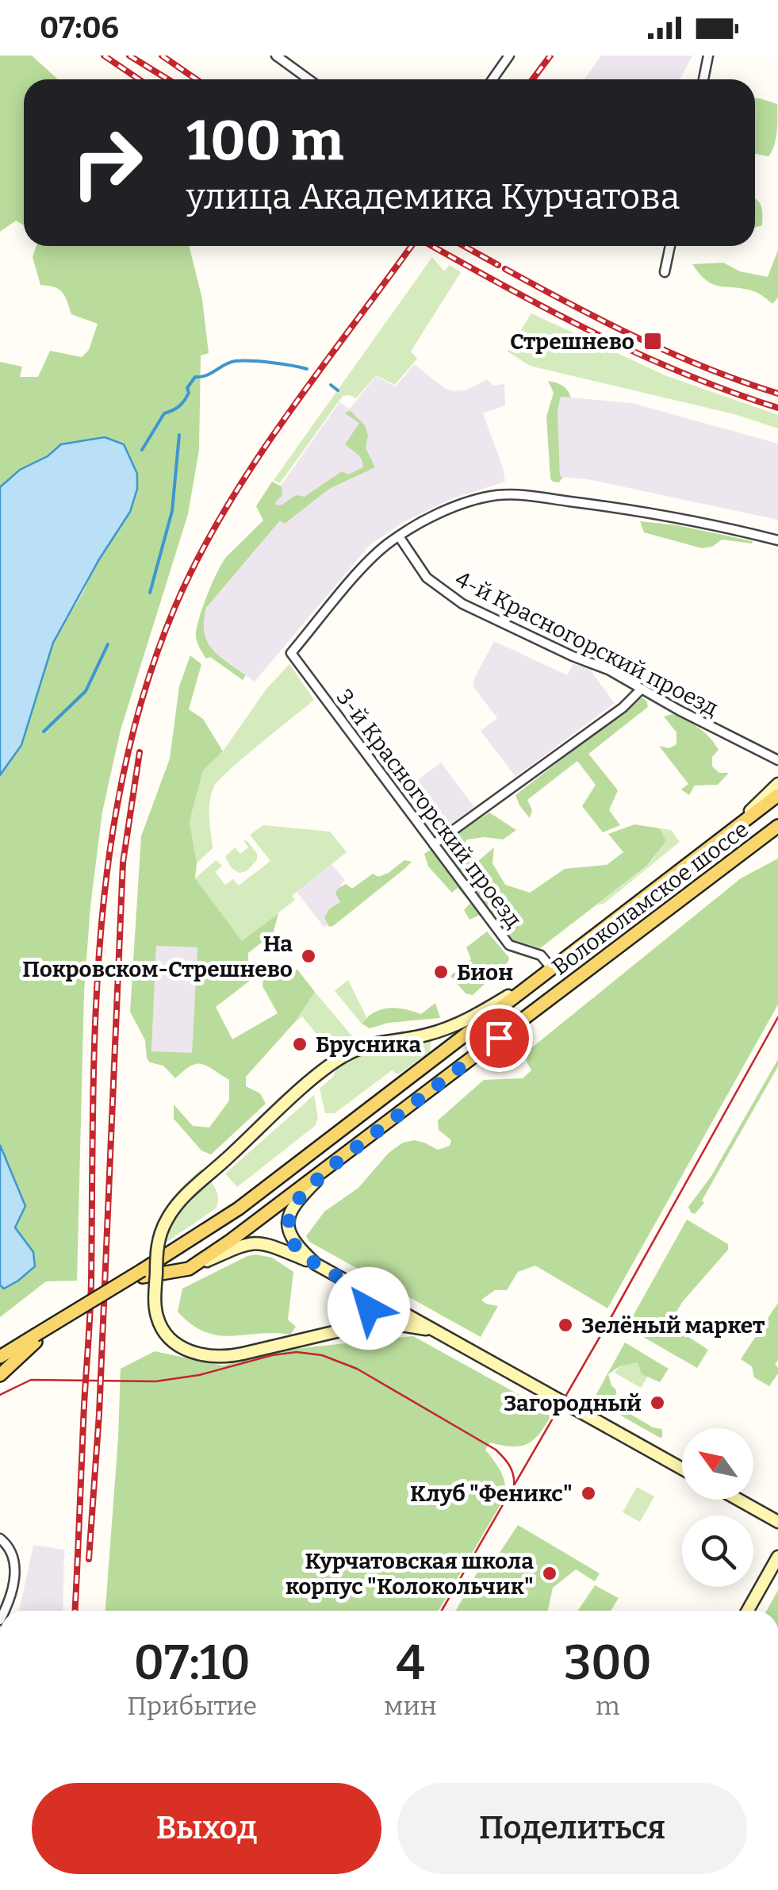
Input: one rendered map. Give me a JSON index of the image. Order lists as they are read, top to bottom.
{
  "streets": {
    "main road": ["Волоколамское шоссе"],
    "street": ["4-й Красногорский проезд", "3-й Красногорский проезд"]
  },
  "crossings": [
    ["4-й Красногорский проезд", "3-й Красногорский проезд"],
    ["3-й Красногорский проезд", "Волоколамское шоссе"]
  ],
  "places": {
    "transit": ["Стрешнево"],
    "other": [
      "На Покровском-Стрешнево",
      "Бион",
      "Брусника",
      "Зелёный маркет",
      "Загородный",
      "Клуб \"Феникс\"",
      "Курчатовская школа корпус \"Колокольчик\""
    ]
  },
  "north": "top left",
  "page": {
    "status": "07:06",
    "turn": ["100 m", "улица Академика Курчатова"],
    "eta": [
      "07:10",
      "Прибытие",
      "4",
      "мин",
      "300",
      "m"
    ],
    "buttons": ["Выход", "Поделиться"]
  }
}
